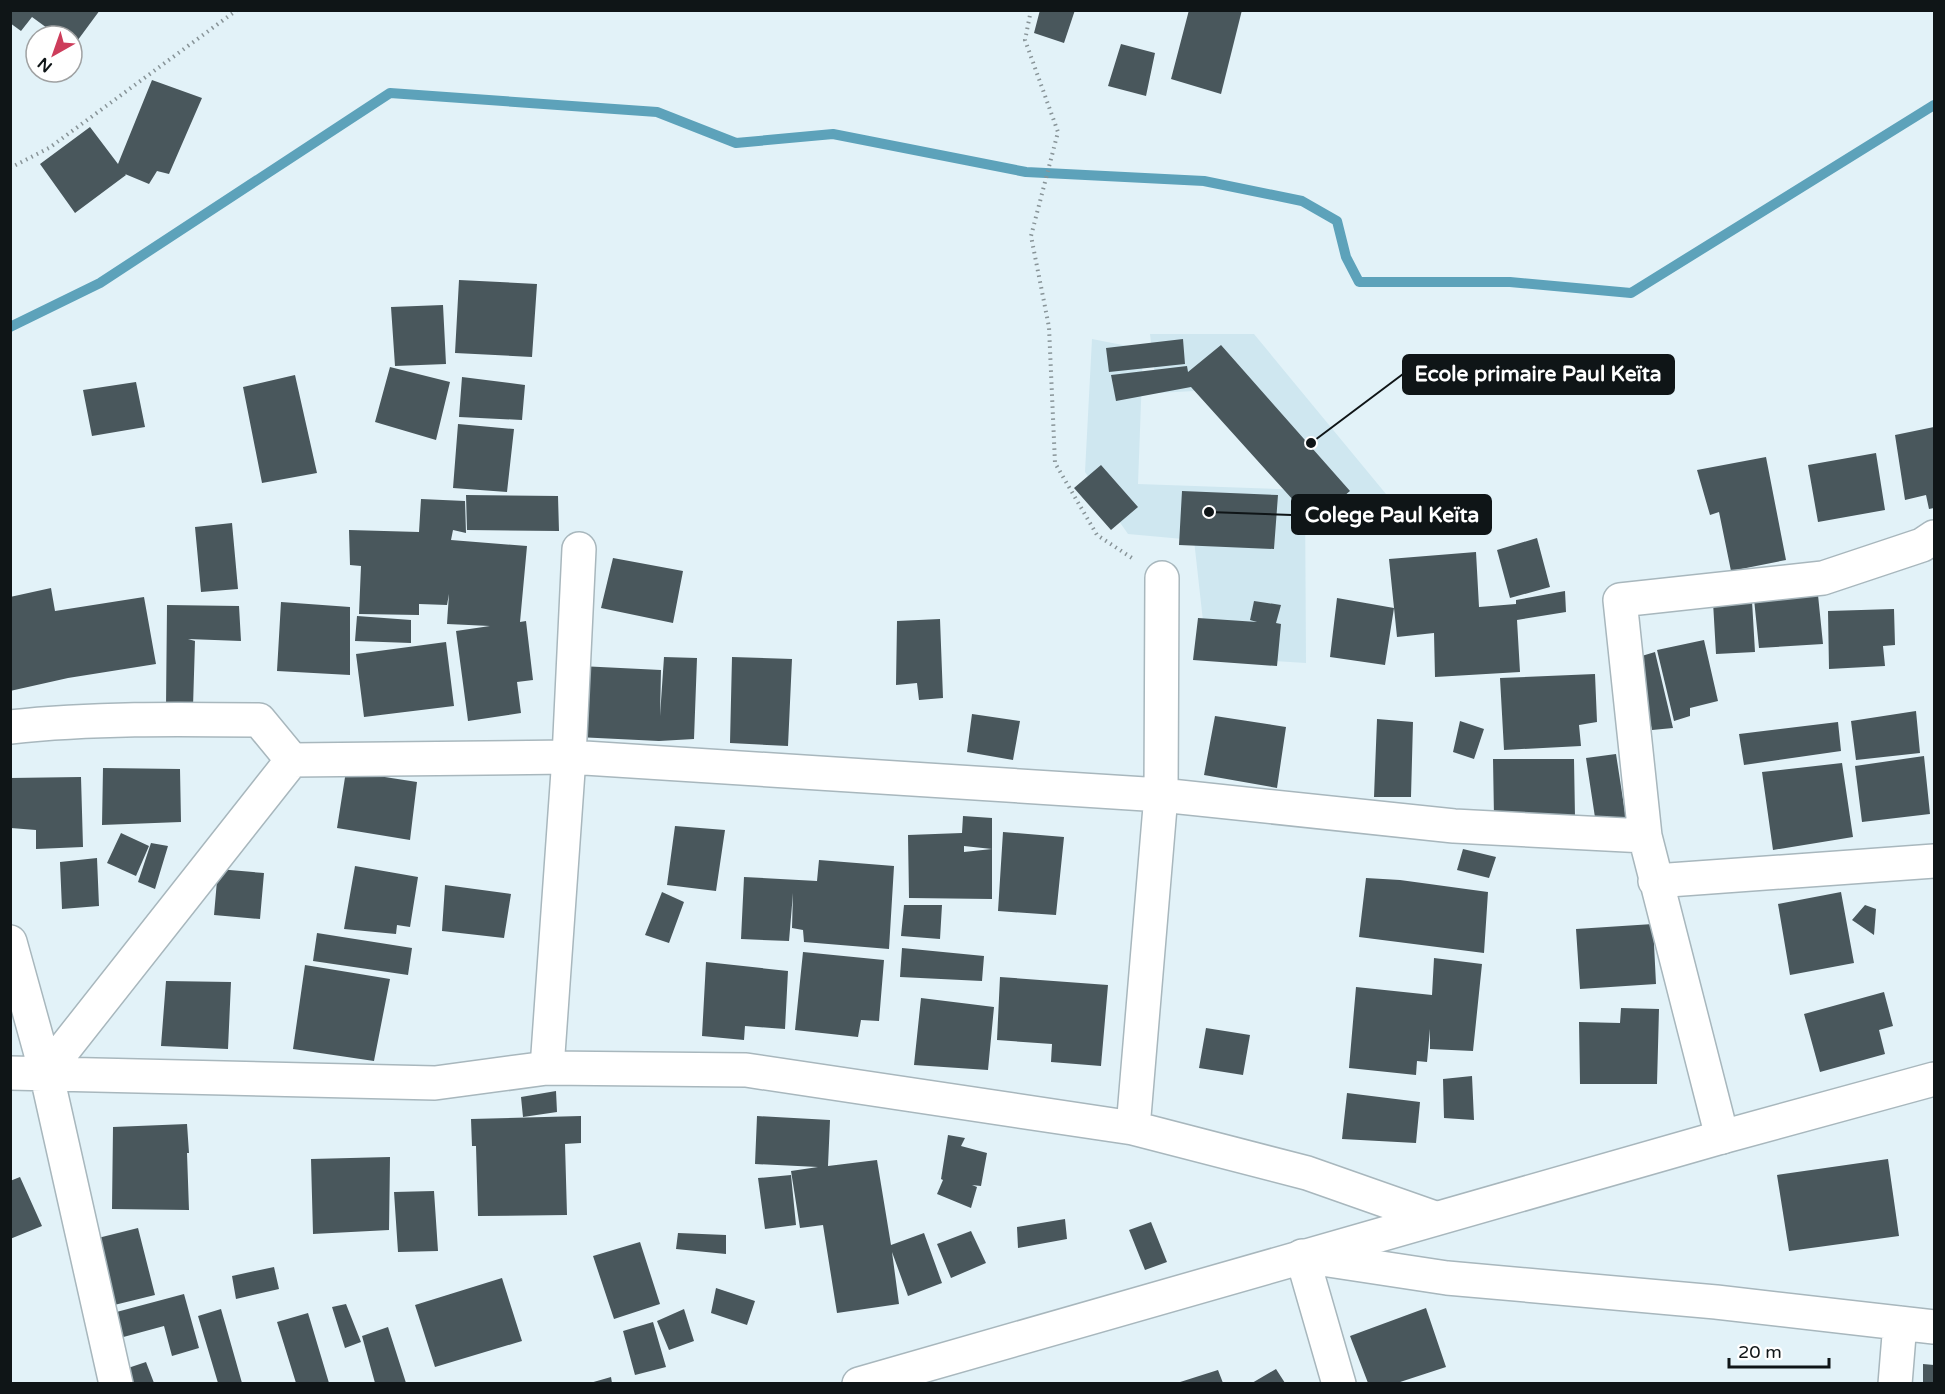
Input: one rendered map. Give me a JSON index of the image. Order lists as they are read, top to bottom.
{
  "places": ["Ecole primaire Paul Keïta", "Colege Paul Keïta"],
  "scale_bar": "20 m",
  "north": "bottom left"
}
